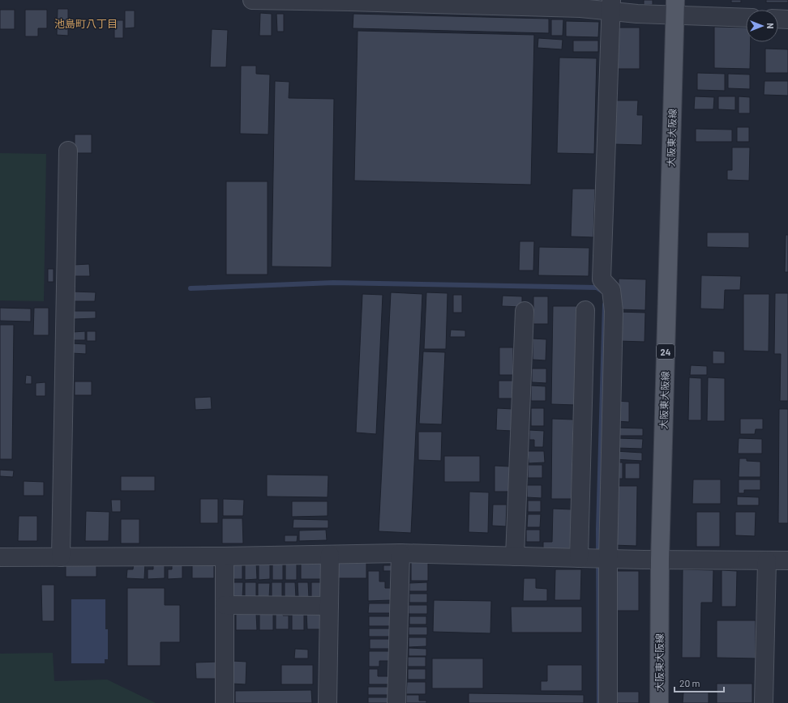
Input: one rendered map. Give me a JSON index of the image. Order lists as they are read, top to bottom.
{
  "streets": {
    "main road": ["大阪東大阪線", "24"]
  },
  "districts": ["池島町八丁目"],
  "scale_bar": "20 m",
  "north": "right"
}
